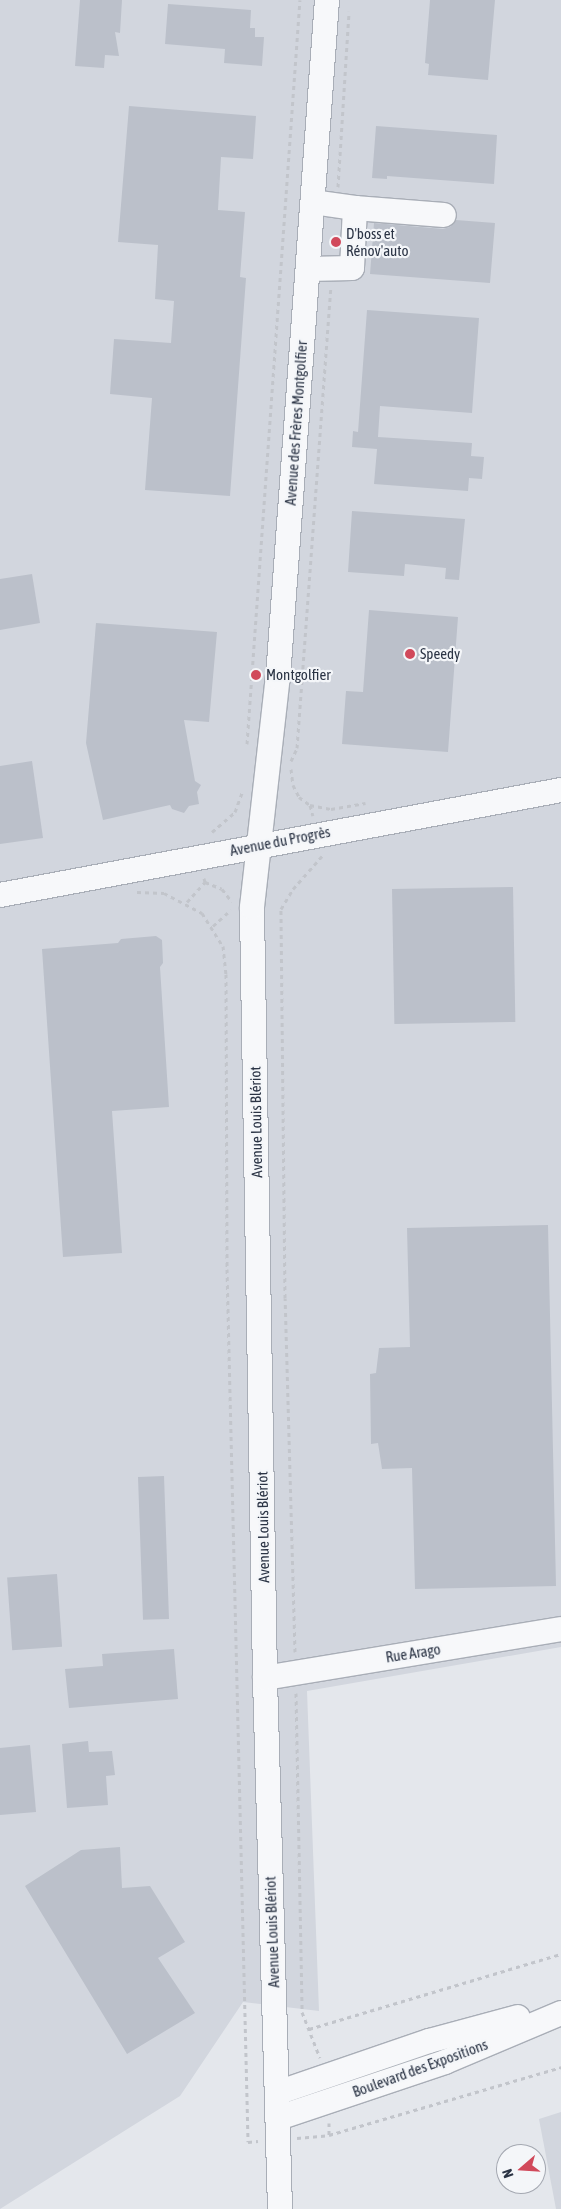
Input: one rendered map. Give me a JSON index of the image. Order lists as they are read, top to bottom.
{
  "streets": {
    "street": [
      "Avenue des Frères Montgolfier",
      "Avenue du Progrès",
      "Avenue Louis Blériot",
      "Rue Arago",
      "Boulevard des Expositions"
    ]
  },
  "crossings": [
    ["Avenue des Frères Montgolfier", "Avenue du Progrès"],
    ["Avenue des Frères Montgolfier", "Avenue Louis Blériot"],
    ["Avenue du Progrès", "Avenue Louis Blériot"],
    ["Avenue Louis Blériot", "Rue Arago"],
    ["Avenue Louis Blériot", "Boulevard des Expositions"]
  ],
  "places": ["D'boss et Rénov'auto", "Speedy", "Montgolfier"],
  "north": "left"
}
